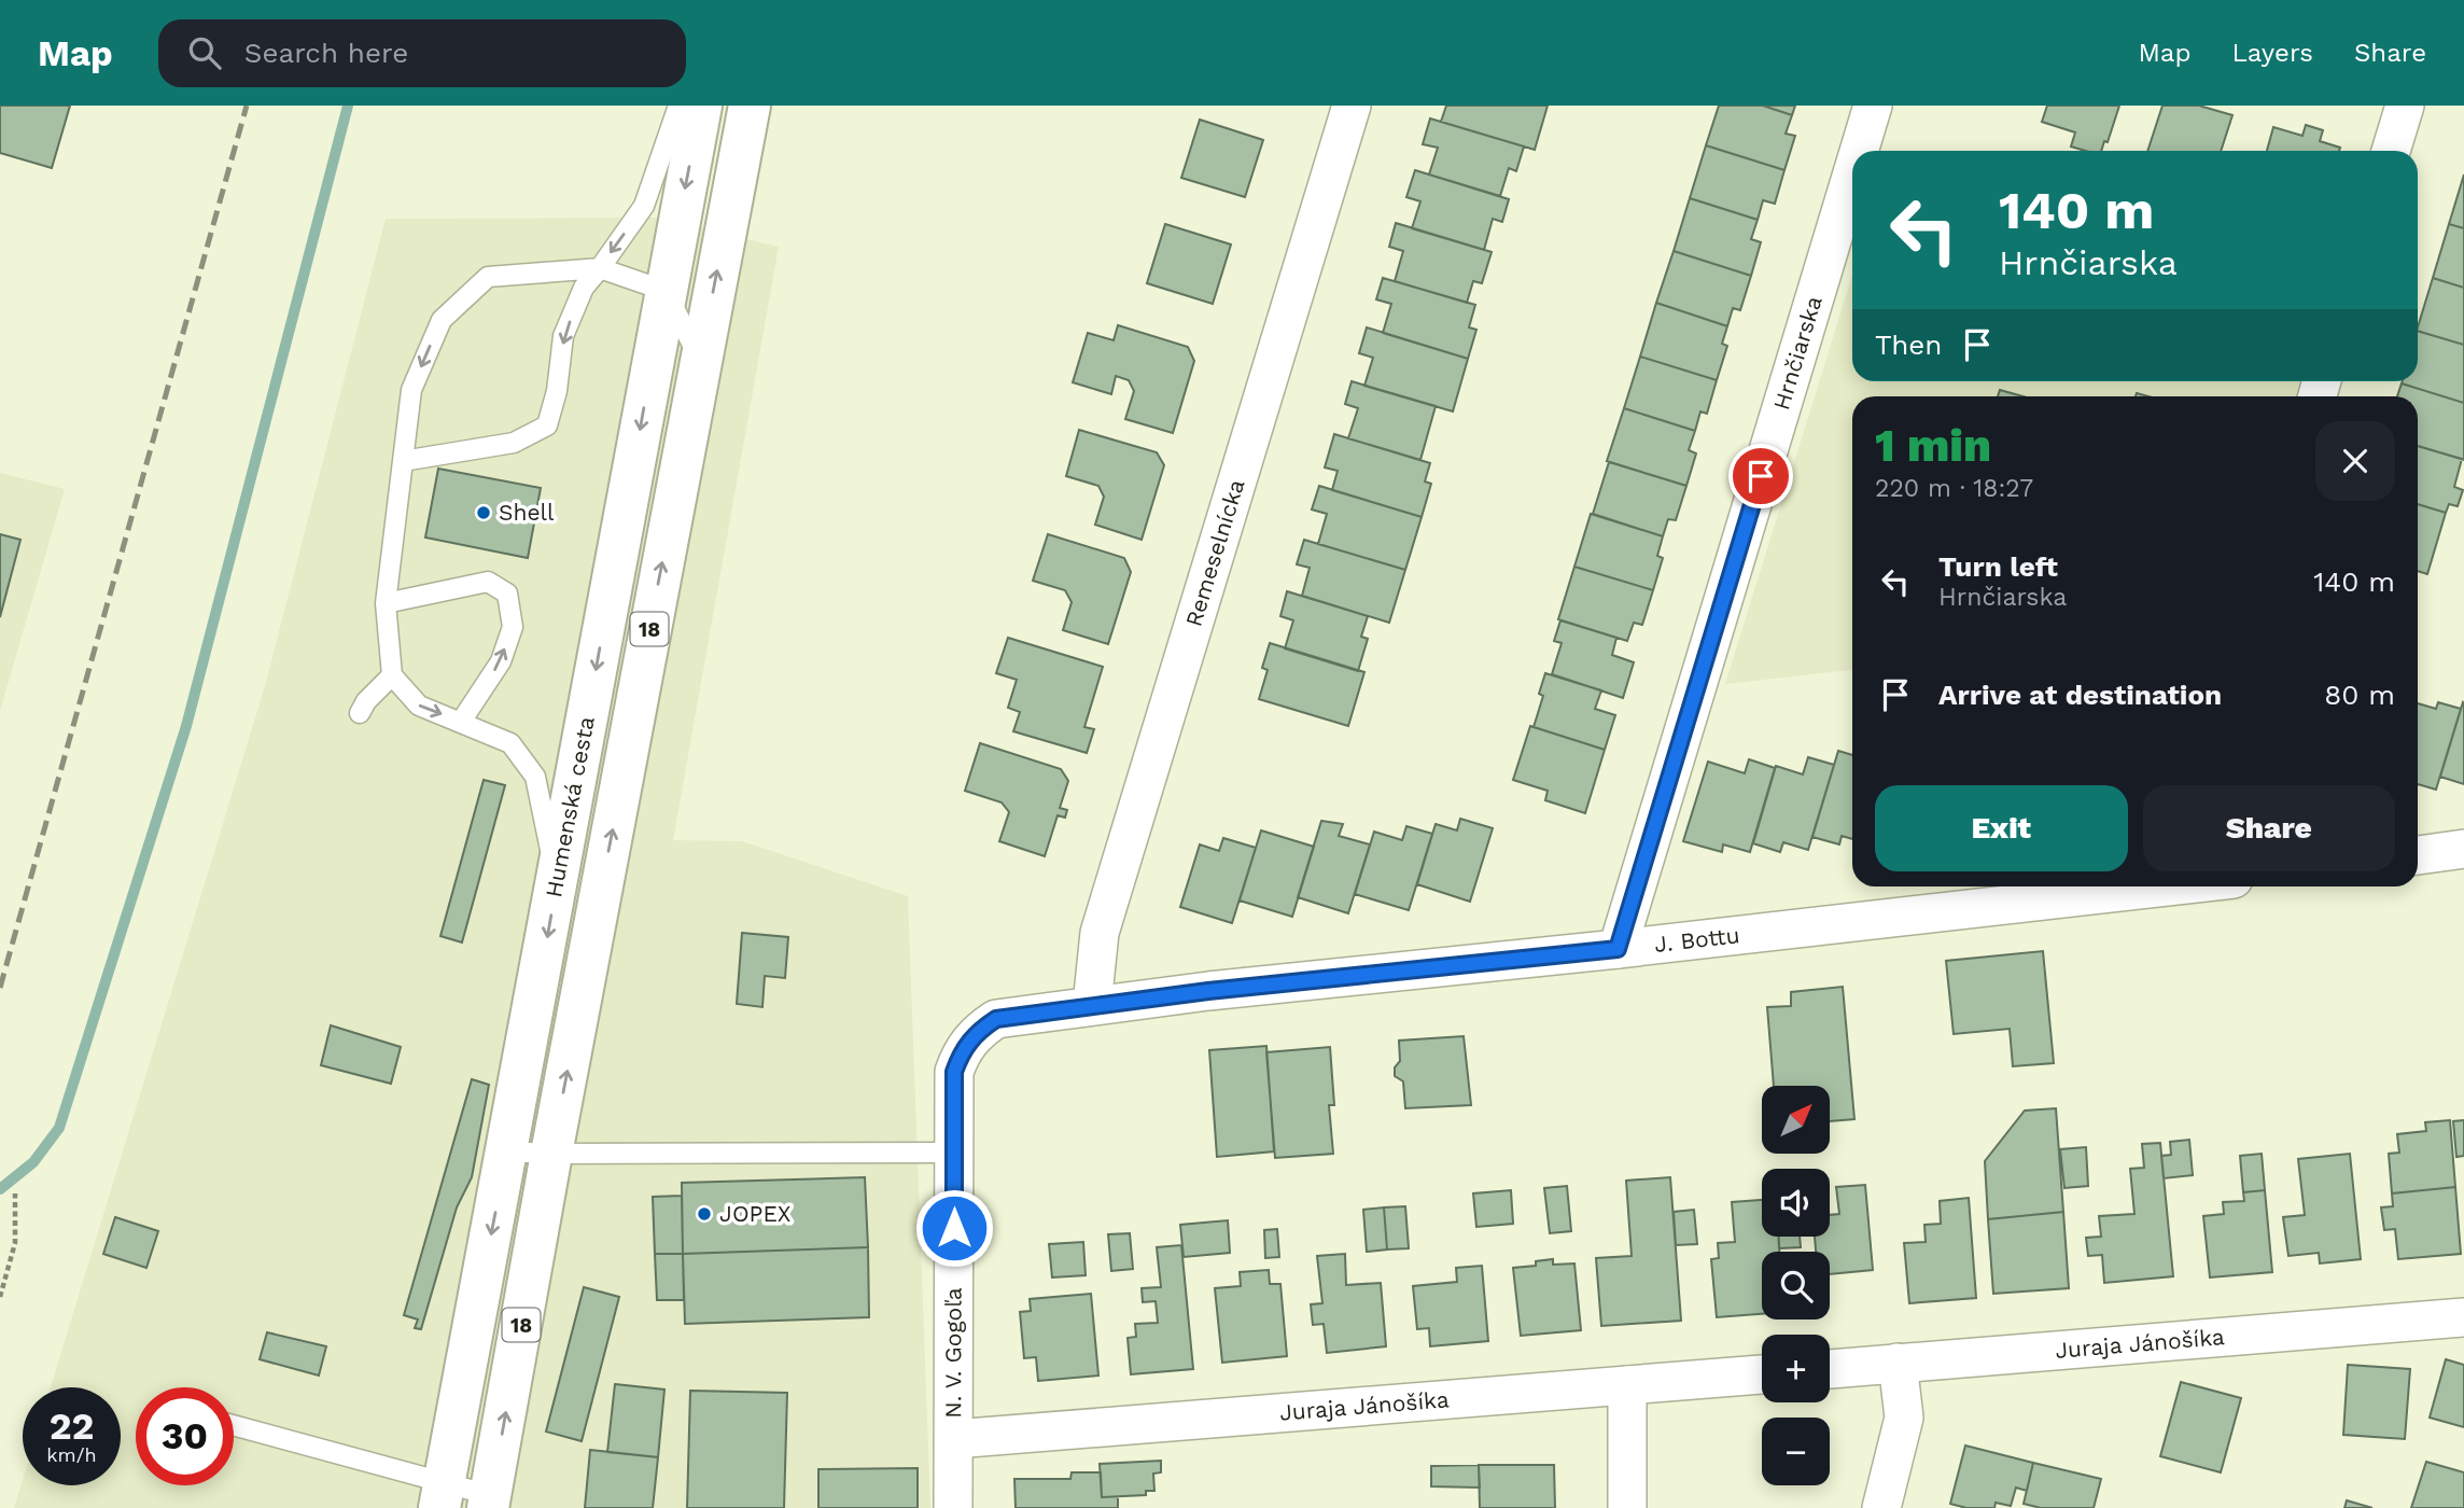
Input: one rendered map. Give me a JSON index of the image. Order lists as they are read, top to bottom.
{
  "streets": {
    "main road": ["18", "Humenská cesta"],
    "street": [
      "Hrnčiarska",
      "Remeselnícka",
      "J. Bottu",
      "Juraja Jánošíka",
      "N. V. Gogoľa"
    ]
  },
  "crossings": [
    ["Hrnčiarska", "J. Bottu"],
    ["Remeselnícka", "J. Bottu"],
    ["J. Bottu", "N. V. Gogoľa"],
    ["Juraja Jánošíka", "N. V. Gogoľa"]
  ],
  "places": ["Shell", "JOPEX"],
  "north": "top right",
  "page": {
    "header": "Map",
    "search": "Search here",
    "nav": ["Map", "Layers", "Share"],
    "turn": ["140 m", "Hrnčiarska"],
    "then": "Then",
    "heading": ["1 min", "220 m · 18:27"],
    "list": [
      {
        "name": "Turn left",
        "note": "Hrnčiarska",
        "value": "140 m"
      },
      {
        "name": "Arrive at destination",
        "value": "80 m"
      }
    ],
    "buttons": ["Exit", "Share"],
    "map_buttons": ["+", "−"],
    "speed": "22 km/h",
    "limit": "30"
  }
}
